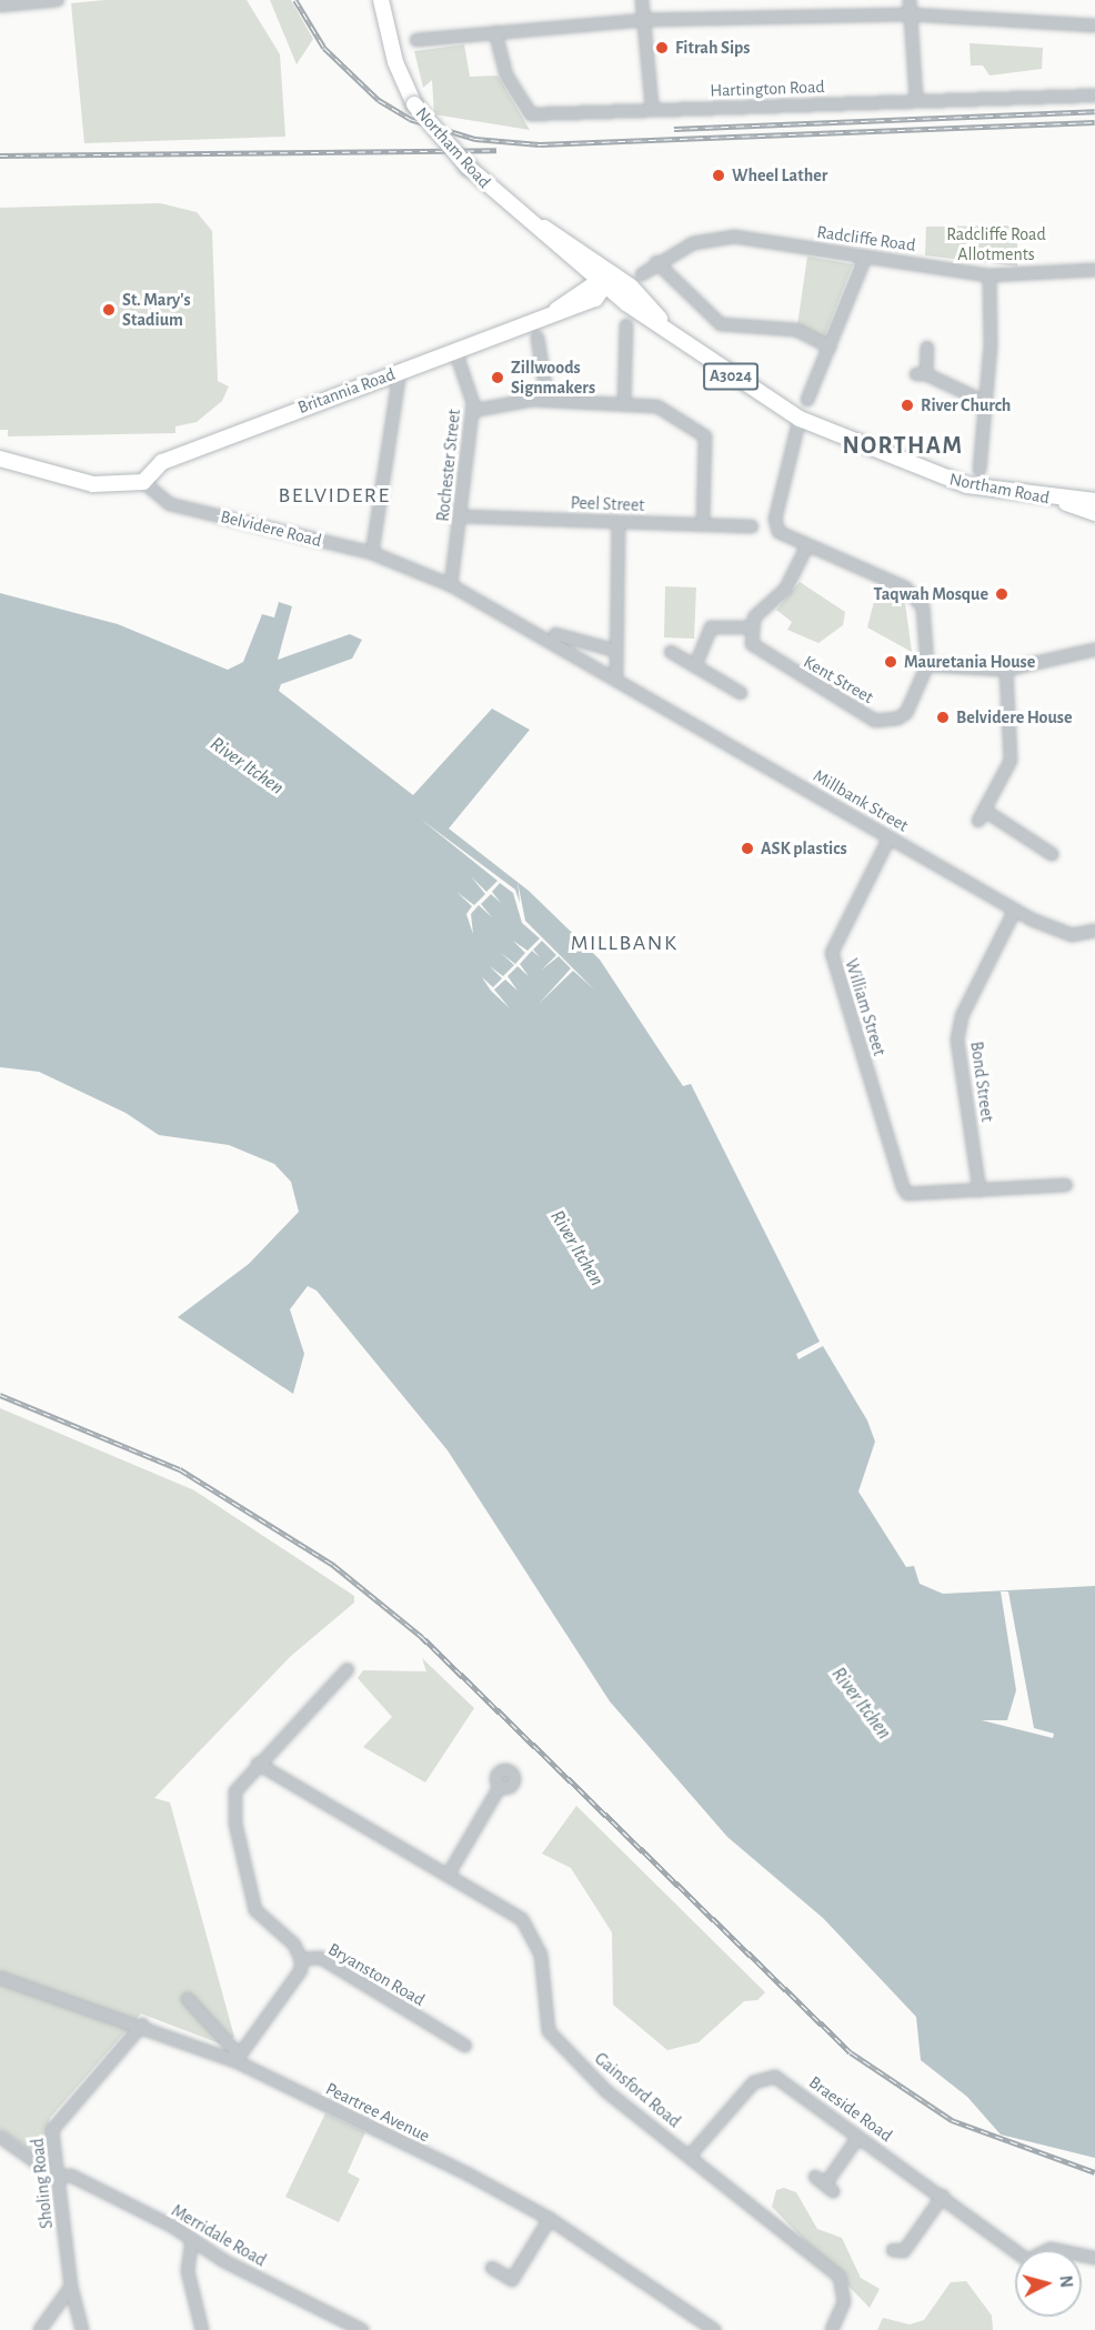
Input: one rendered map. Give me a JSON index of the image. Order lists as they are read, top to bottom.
{
  "streets": {
    "main road": ["Northam Road", "A3024", "Britannia Road"],
    "street": [
      "Hartington Road",
      "Radcliffe Road",
      "Rochester Street",
      "Peel Street",
      "Belvidere Road",
      "Kent Street",
      "Millbank Street",
      "William Street",
      "Bond Street",
      "Bryanston Road",
      "Gainsford Road",
      "Braeside Road",
      "Peartree Avenue",
      "Sholing Road",
      "Merridale Road"
    ]
  },
  "crossings": [
    ["Northam Road", "Britannia Road"],
    ["Britannia Road", "Rochester Street"],
    ["Britannia Road", "Belvidere Road"],
    ["Rochester Street", "Peel Street"],
    ["Rochester Street", "Belvidere Road"],
    ["Belvidere Road", "Millbank Street"],
    ["Millbank Street", "William Street"],
    ["Millbank Street", "Bond Street"],
    ["William Street", "Bond Street"],
    ["Bryanston Road", "Gainsford Road"],
    ["Gainsford Road", "Braeside Road"],
    ["Peartree Avenue", "Sholing Road"],
    ["Sholing Road", "Merridale Road"]
  ],
  "districts": ["NORTHAM", "BELVIDERE", "MILLBANK"],
  "water": ["River Itchen"],
  "parks": ["Radcliffe Road Allotments"],
  "places": [
    "Fitrah Sips",
    "Wheel Lather",
    "St. Mary's Stadium",
    "Zillwoods Signmakers",
    "River Church",
    "Taqwah Mosque",
    "Mauretania House",
    "Belvidere House",
    "ASK plastics"
  ],
  "north": "right"
}
